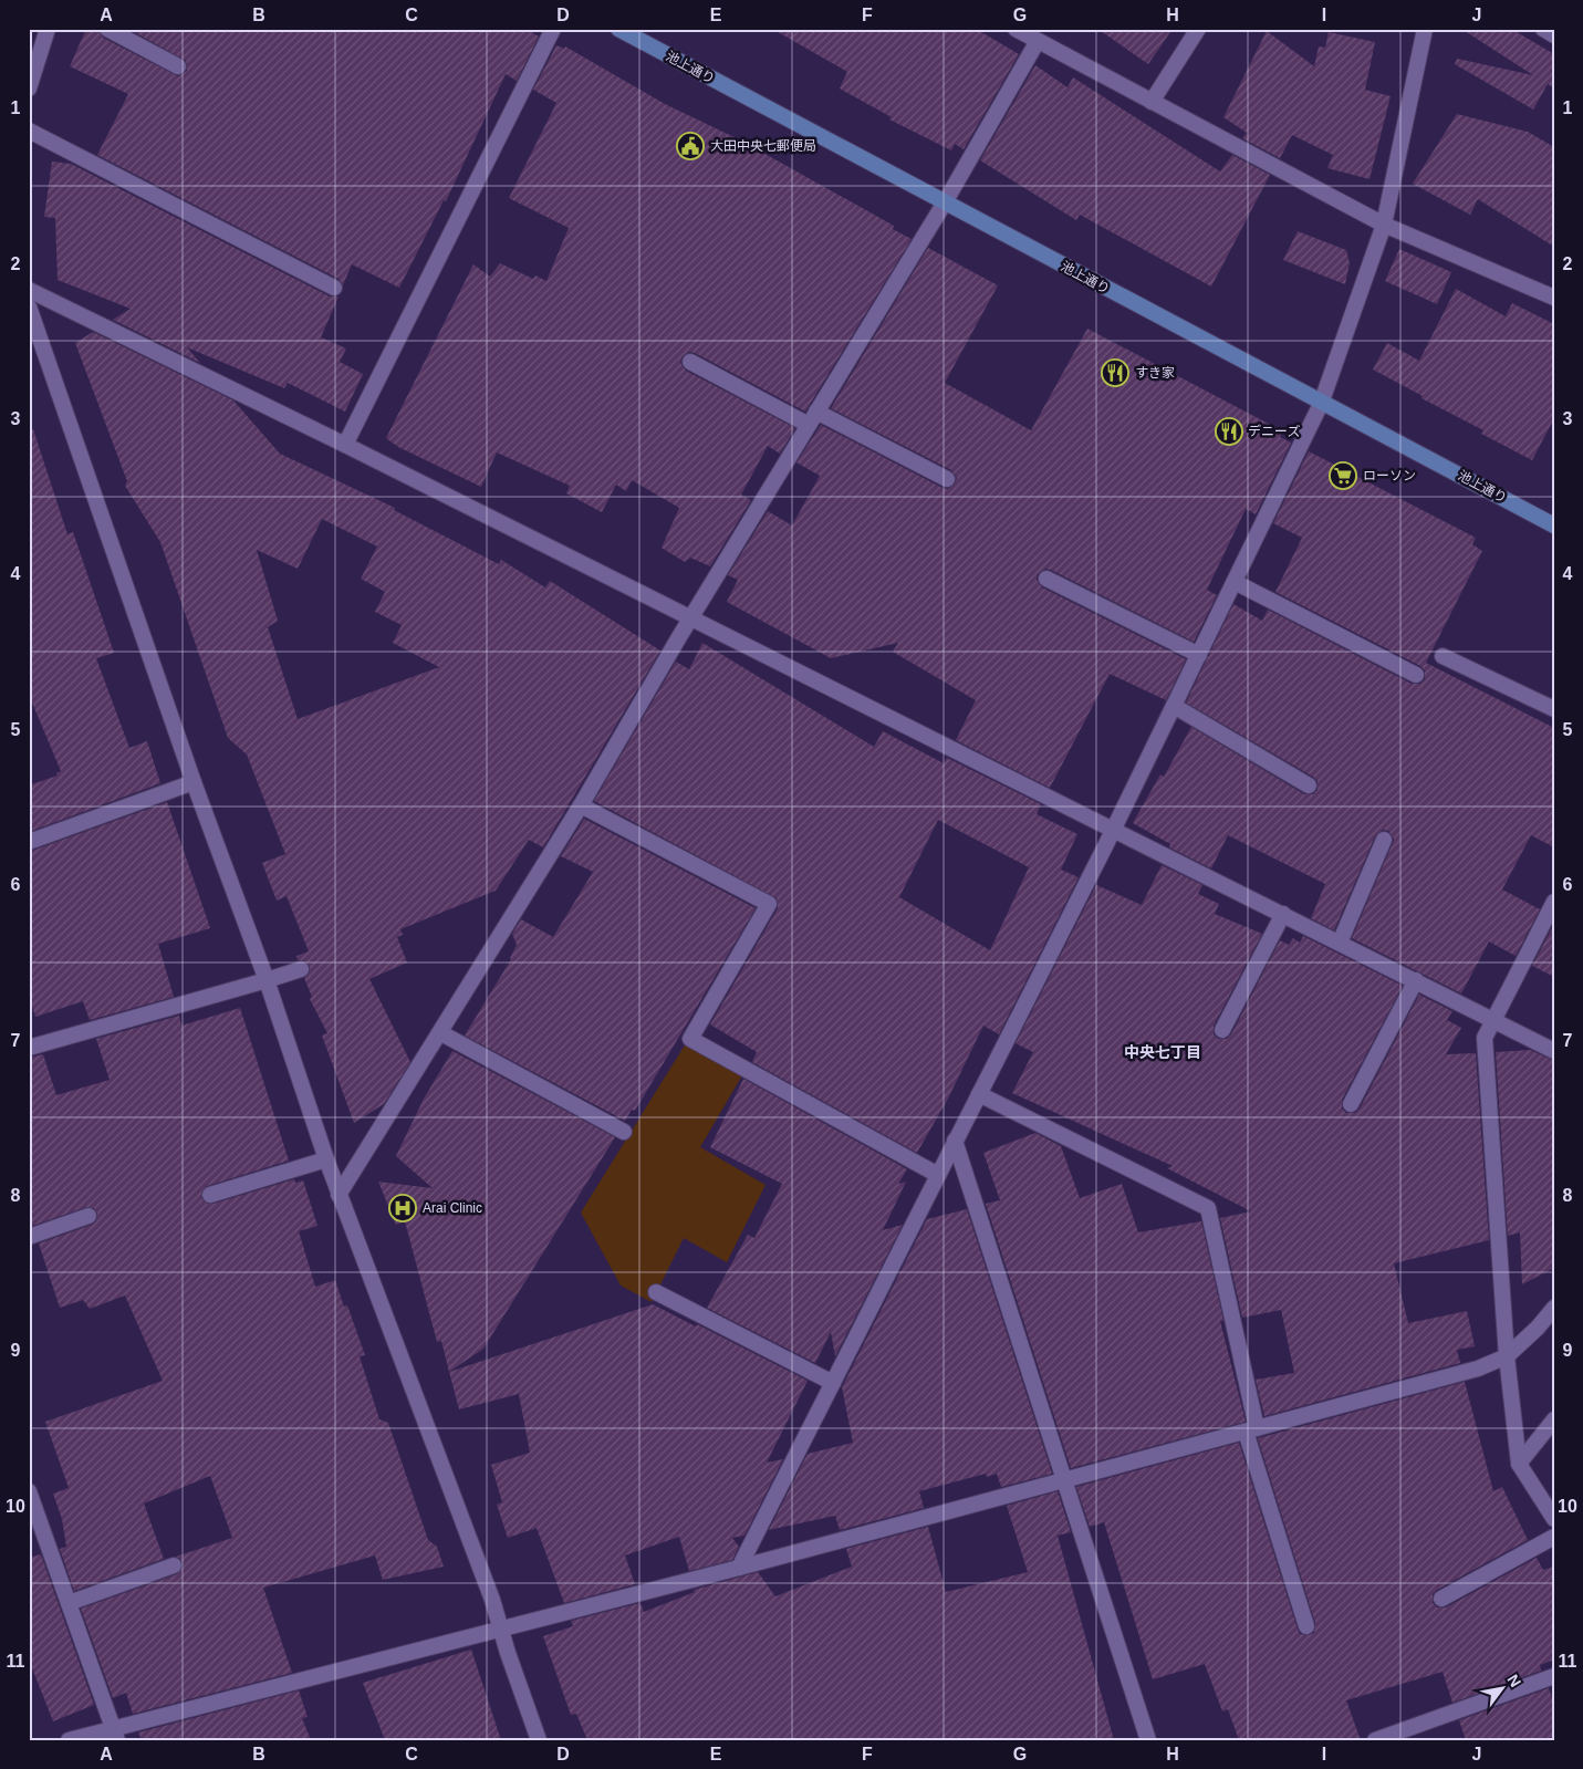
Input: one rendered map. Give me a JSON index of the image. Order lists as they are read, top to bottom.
{
  "streets": {
    "main road": ["池上通り"]
  },
  "districts": ["中央七丁目"],
  "places": {
    "public building": ["大田中央七郵便局"],
    "restaurant": ["すき家", "デニーズ"],
    "supermarket": ["ローソン"],
    "hospital": ["Arai Clinic"]
  },
  "north": "top right",
  "grid": {
    "columns": [
      "A",
      "B",
      "C",
      "D",
      "E",
      "F",
      "G",
      "H",
      "I",
      "J"
    ],
    "rows": [
      "1",
      "2",
      "3",
      "4",
      "5",
      "6",
      "7",
      "8",
      "9",
      "10",
      "11"
    ]
  }
}
